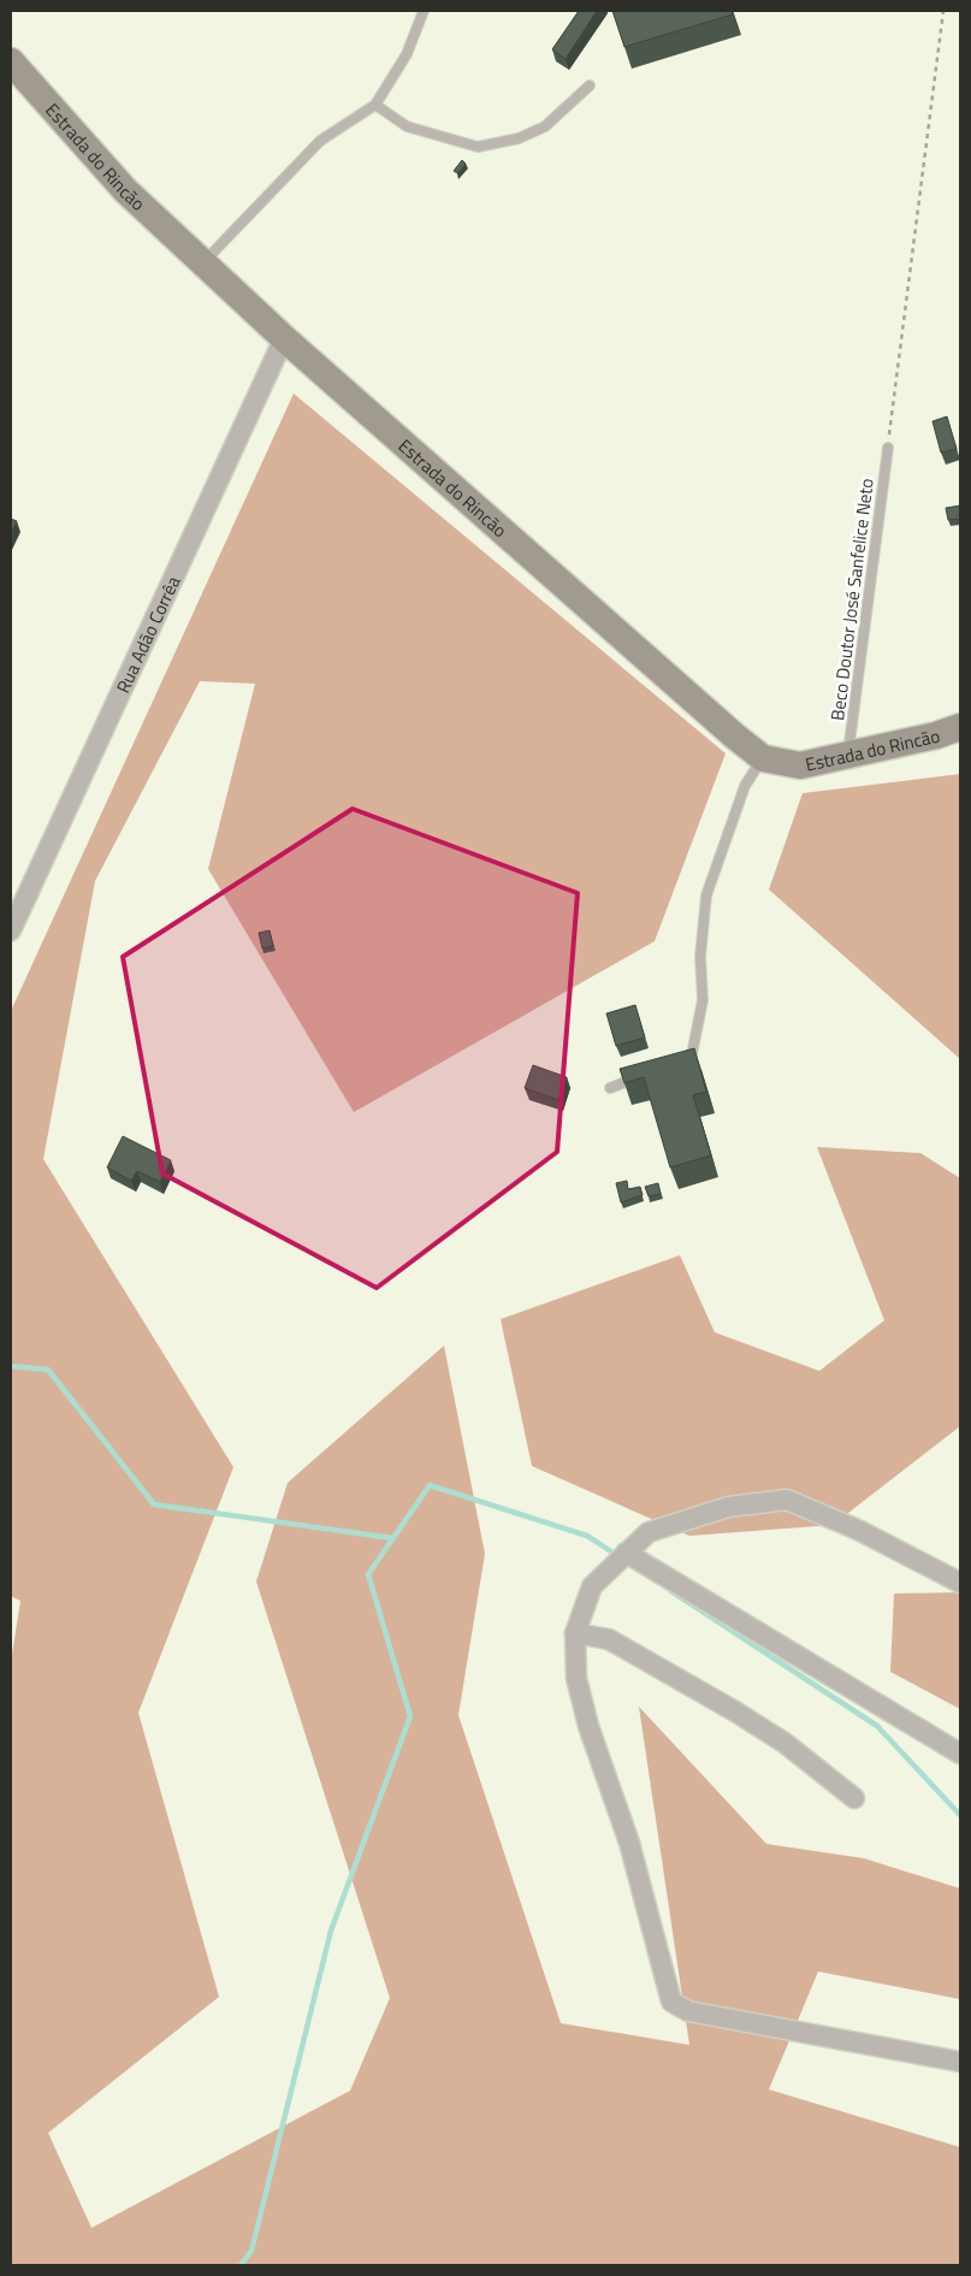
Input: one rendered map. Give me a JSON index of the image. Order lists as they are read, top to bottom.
{
  "streets": {
    "street": ["Estrada do Rincão", "Rua Adão Corrêa"],
    "lane": ["Beco Doutor José Sanfelice Neto"]
  },
  "crossings": [
    ["Estrada do Rincão", "Beco Doutor José Sanfelice Neto"],
    ["Estrada do Rincão", "Rua Adão Corrêa"]
  ]
}
